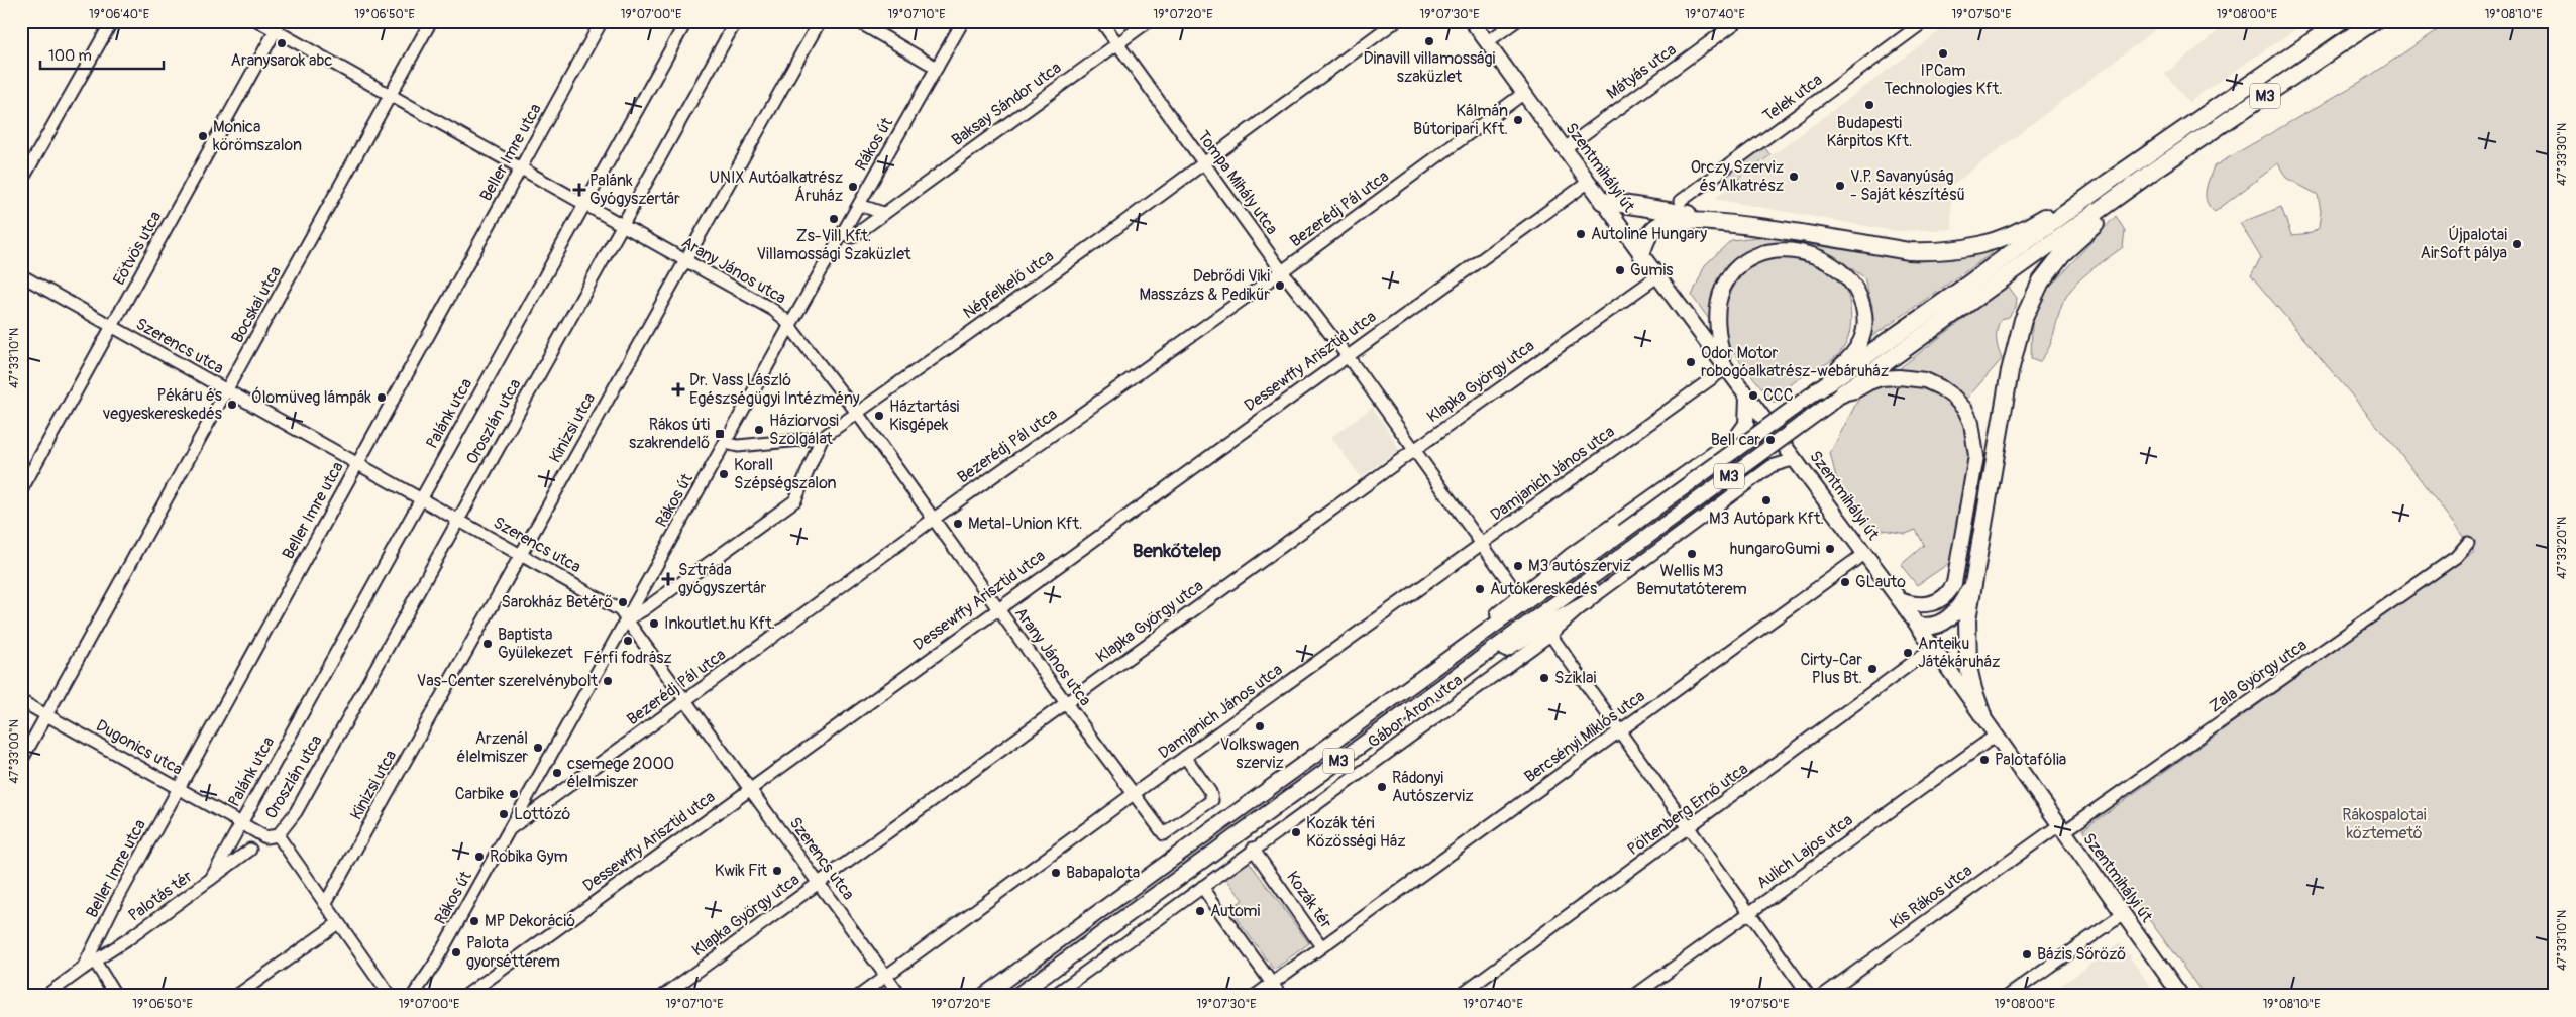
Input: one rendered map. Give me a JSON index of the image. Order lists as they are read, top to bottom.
{
  "streets": {
    "highway": ["M3"],
    "main road": ["Szentmihályi út"],
    "street": [
      "Mátyás utca",
      "Telek utca",
      "Baksay Sándor utca",
      "Rákos út",
      "Beller Imre utca",
      "Tompa Mihály utca",
      "Bezerédj Pál utca",
      "Eötvös utca",
      "Arany János utca",
      "Népfelkelő utca",
      "Bocskai utca",
      "Szerencs utca",
      "Dessewffy Arisztid utca",
      "Klapka György utca",
      "Palánk utca",
      "Oroszlán utca",
      "Kinizsi utca",
      "Damjanich János utca",
      "Zala György utca",
      "Gábor Áron utca",
      "Bercsényi Miklós utca",
      "Dugonics utca",
      "Pöltenberg Ernő utca",
      "Aulich Lajos utca",
      "Palotás tér",
      "Kis Rákos utca",
      "Kozák tér"
    ]
  },
  "crossings": [
    ["Mátyás utca", "Szentmihályi út"],
    ["Baksay Sándor utca", "Rákos út"],
    ["Baksay Sándor utca", "Tompa Mihály utca"],
    ["Rákos út", "Bezerédj Pál utca"],
    ["Rákos út", "Arany János utca"],
    ["Rákos út", "Szerencs utca"],
    ["Beller Imre utca", "Arany János utca"],
    ["Beller Imre utca", "Szerencs utca"],
    ["Beller Imre utca", "Dugonics utca"],
    ["Szentmihályi út", "Bezerédj Pál utca"],
    ["Szentmihályi út", "Dessewffy Arisztid utca"],
    ["Szentmihályi út", "Klapka György utca"],
    ["Szentmihályi út", "Damjanich János utca"],
    ["Szentmihályi út", "Zala György utca"],
    ["Szentmihályi út", "Gábor Áron utca"],
    ["Szentmihályi út", "Bercsényi Miklós utca"],
    ["Szentmihályi út", "Pöltenberg Ernő utca"],
    ["Szentmihályi út", "Aulich Lajos utca"],
    ["Szentmihályi út", "Kis Rákos utca"],
    ["Tompa Mihály utca", "Bezerédj Pál utca"],
    ["Tompa Mihály utca", "Népfelkelő utca"],
    ["Tompa Mihály utca", "Dessewffy Arisztid utca"],
    ["Tompa Mihály utca", "Klapka György utca"],
    ["Tompa Mihály utca", "Damjanich János utca"],
    ["Bezerédj Pál utca", "Arany János utca"],
    ["Bezerédj Pál utca", "Szerencs utca"],
    ["Eötvös utca", "Arany János utca"],
    ["Eötvös utca", "Szerencs utca"],
    ["Arany János utca", "Népfelkelő utca"],
    ["Arany János utca", "Bocskai utca"],
    ["Arany János utca", "Dessewffy Arisztid utca"],
    ["Arany János utca", "Klapka György utca"],
    ["Arany János utca", "Palánk utca"],
    ["Arany János utca", "Oroszlán utca"],
    ["Arany János utca", "Kinizsi utca"],
    ["Arany János utca", "Damjanich János utca"],
    ["Bocskai utca", "Szerencs utca"],
    ["Bocskai utca", "Dugonics utca"],
    ["Szerencs utca", "Dessewffy Arisztid utca"],
    ["Szerencs utca", "Klapka György utca"],
    ["Szerencs utca", "Palánk utca"],
    ["Szerencs utca", "Oroszlán utca"],
    ["Szerencs utca", "Kinizsi utca"],
    ["Szerencs utca", "Damjanich János utca"],
    ["Palánk utca", "Dugonics utca"],
    ["Palánk utca", "Palotás tér"],
    ["Zala György utca", "Kis Rákos utca"],
    ["Gábor Áron utca", "Kozák tér"],
    ["Bercsényi Miklós utca", "Kozák tér"],
    ["Dugonics utca", "Palotás tér"]
  ],
  "districts": ["Benkőtelep"],
  "parks": ["Rákospalotai köztemető"],
  "places": {
    "other": [
      "Dinavill villamossági szaküzlet",
      "Aranysarok abc",
      "IPCam Technologies Kft.",
      "Budapesti Kárpitos Kft.",
      "Kálmán Bútoripari Kft.",
      "Monica körömszalon",
      "Orczy Szerviz és Alkatrész",
      "V.P. Savanyúság - Saját készítésű",
      "UNIX Autóalkatrész Áruház",
      "Zs-Vill Kft. Villamossági Szaküzlet",
      "Autoline Hungary",
      "Újpalotai AirSoft pálya",
      "Gumis",
      "Debrődi Viki Masszázs & Pedikűr",
      "Odor Motor robogóalkatrész-webáruház",
      "CCC",
      "Ólomüveg lámpák",
      "Pékáru és vegyeskereskedés",
      "Háztartási Kisgépek",
      "Háziorvosi Szolgálat",
      "Bell car",
      "Korall Szépségszalon",
      "M3 Autópark Kft.",
      "Metal-Union Kft.",
      "hungaroGumi",
      "Wellis M3 Bemutatóterem",
      "M3 autószerviz",
      "GLauto",
      "Autókereskedés",
      "Sarokház Betérő",
      "Inkoutlet.hu Kft.",
      "Férfi fodrász",
      "Baptista Gyülekezet",
      "Anteiku Játékáruház",
      "Cirty-Car Plus Bt.",
      "Sziklai",
      "Vas-Center szerelvénybolt",
      "Volkswagen szerviz",
      "Arzenál élelmiszer",
      "Palotafólia",
      "csemege 2000 élelmiszer",
      "Rádonyi Autószerviz",
      "Carbike",
      "Lottózó",
      "Kozák téri Közösségi Ház",
      "Robika Gym",
      "Kwik Fit",
      "Babapalota",
      "Automi",
      "MP Dekoráció",
      "Palota gyorsétterem",
      "Bázis Söröző"
    ],
    "health": ["Palánk Gyógyszertár", "Dr. Vass László Egészségügyi Intézmény", "Sztráda gyógyszertár"],
    "transit": ["Rákos úti szakrendelő"]
  },
  "scale_bar": "100 m",
  "coordinates": [
    "19°06'40\"E",
    "19°06'50\"E",
    "19°07'00\"E",
    "19°07'10\"E",
    "19°07'20\"E",
    "19°07'30\"E",
    "19°07'40\"E",
    "19°07'50\"E",
    "19°08'00\"E",
    "19°08'10\"E",
    "47°33'30\"N",
    "47°33'10\"N",
    "47°33'20\"N",
    "47°33'00\"N"
  ]
}
